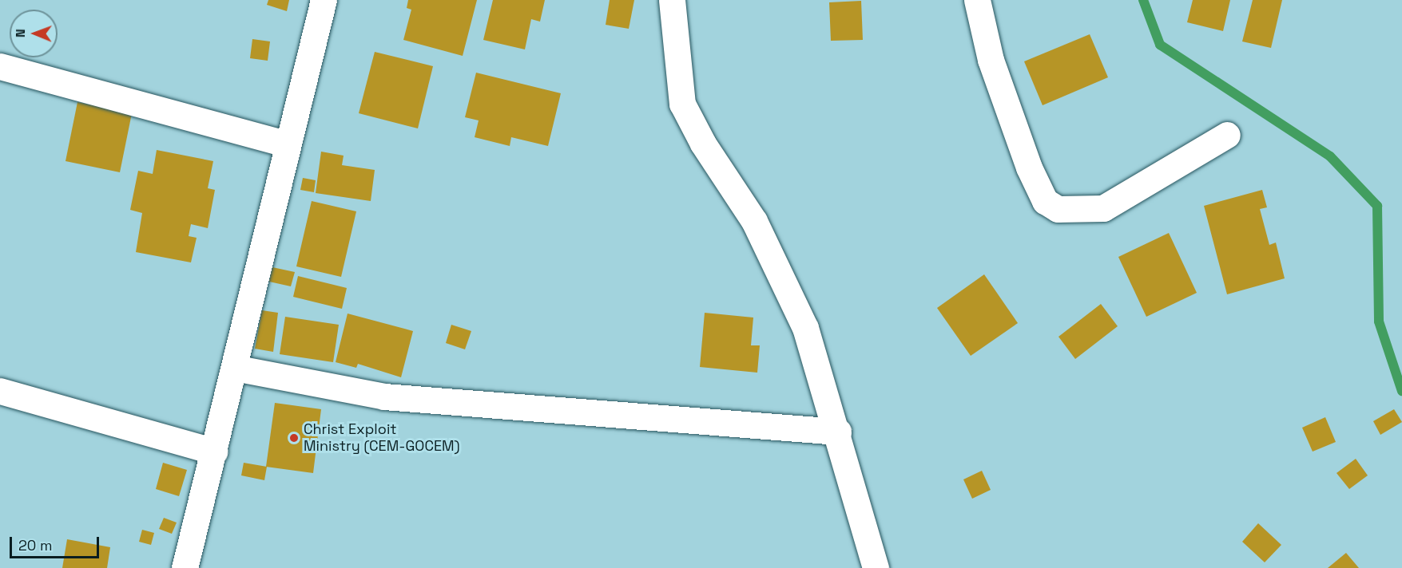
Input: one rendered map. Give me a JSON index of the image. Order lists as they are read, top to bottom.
{
  "places": ["Christ Exploit Ministry (CEM-GOCEM)"],
  "scale_bar": "20 m",
  "north": "left"
}
